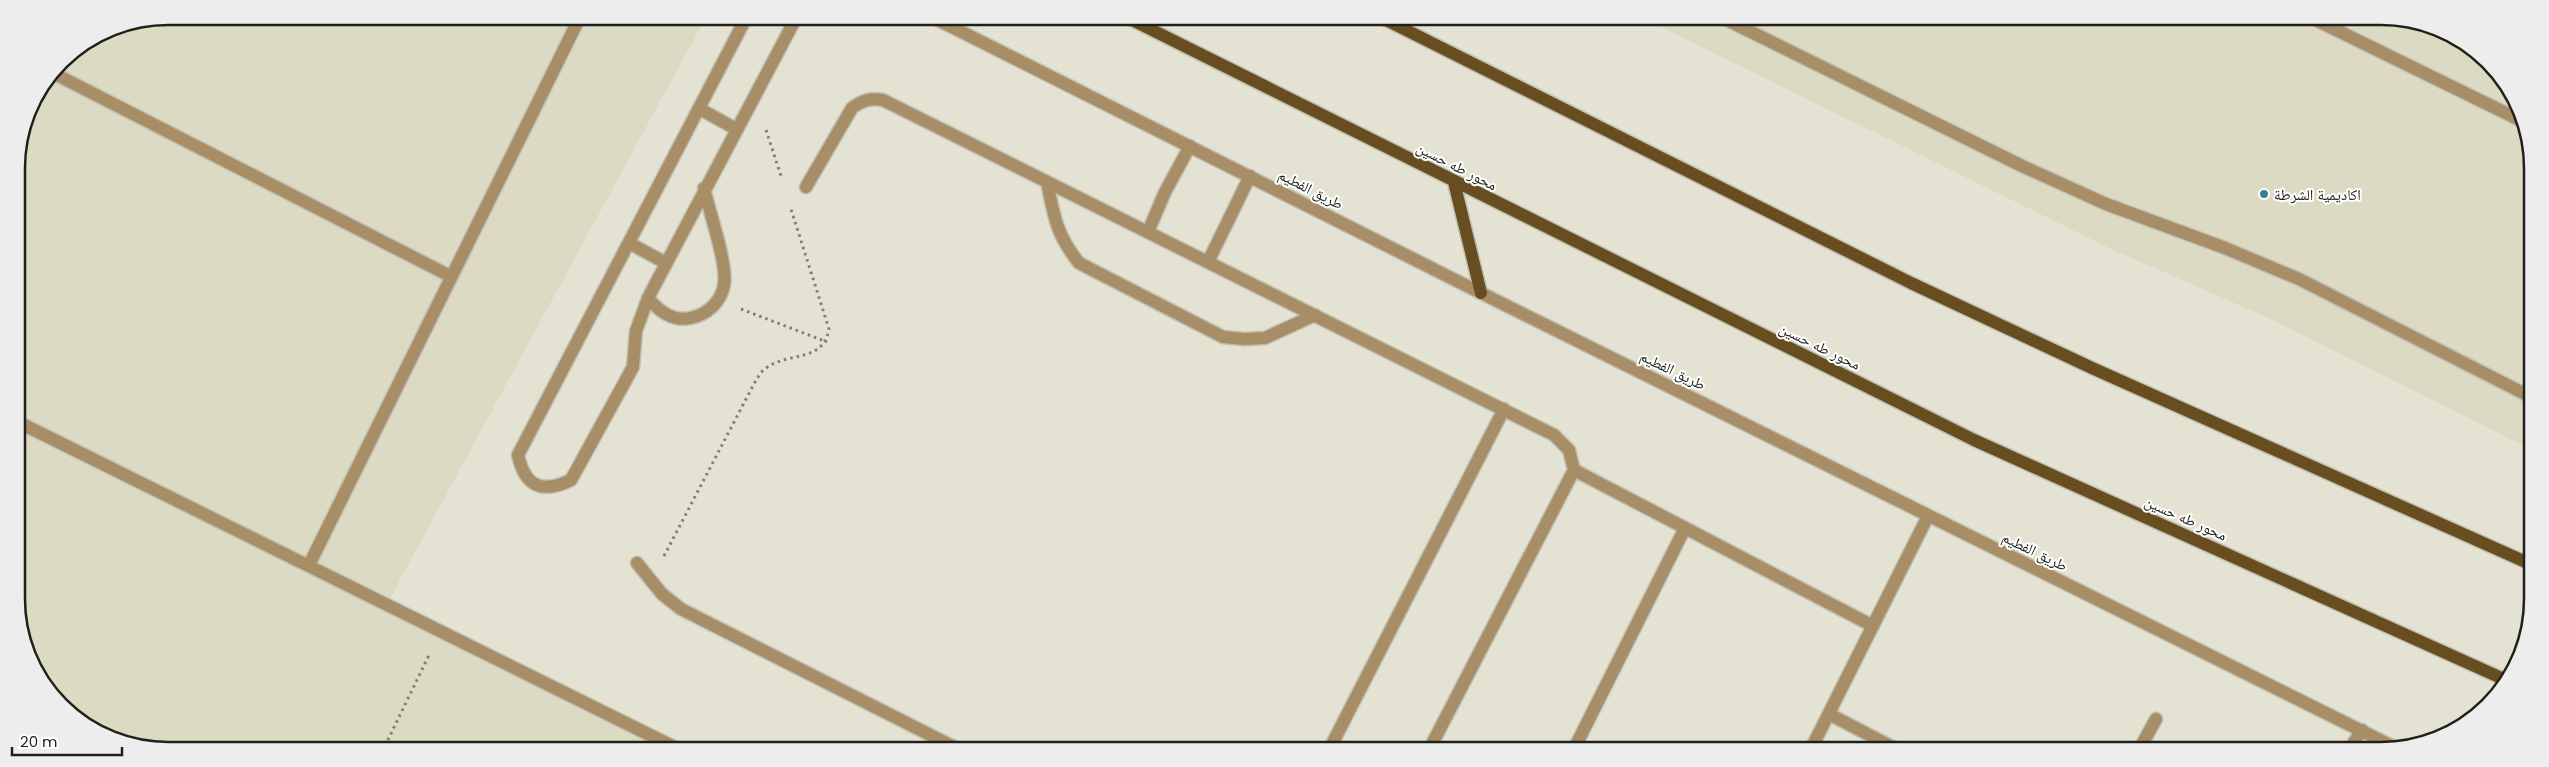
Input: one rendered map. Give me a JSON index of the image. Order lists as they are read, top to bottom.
{
  "streets": {
    "main road": ["محور طه حسين"],
    "street": ["طريق الفطيم"]
  },
  "places": ["اكاديمية الشرطة"],
  "scale_bar": "20 m"
}
